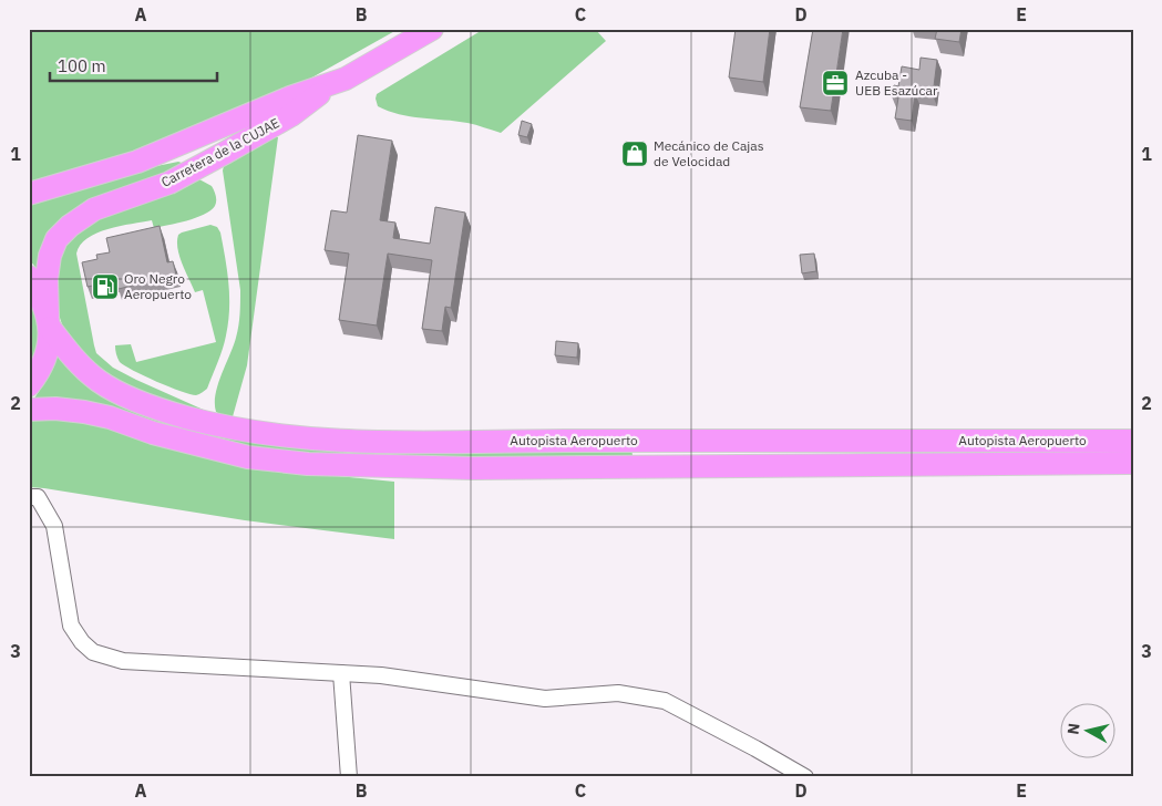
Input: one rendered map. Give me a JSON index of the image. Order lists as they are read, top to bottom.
{
  "streets": {
    "highway": ["Carretera de la CUJAE", "Autopista Aeropuerto"]
  },
  "crossings": [
    ["Carretera de la CUJAE", "Autopista Aeropuerto"]
  ],
  "places": {
    "office": ["Azcuba - UEB Esazúcar"],
    "shop": ["Mecánico de Cajas de Velocidad"],
    "fuel station": ["Oro Negro Aeropuerto"]
  },
  "scale_bar": "100 m",
  "north": "left",
  "grid": {
    "columns": [
      "A",
      "B",
      "C",
      "D",
      "E"
    ],
    "rows": ["1", "2", "3"]
  }
}
